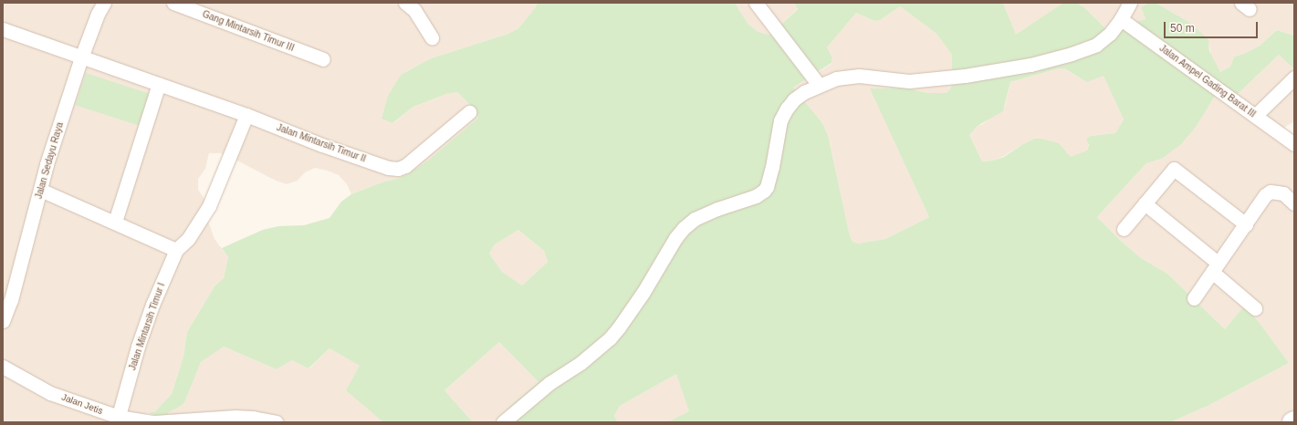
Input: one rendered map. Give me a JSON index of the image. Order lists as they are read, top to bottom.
{
  "streets": {
    "street": [
      "Gang Mintarsih Timur III",
      "Jalan Ampel Gading Barat III",
      "Jalan Mintarsih Timur II",
      "Jalan Sedayu Raya",
      "Jalan Mintarsih Timur I",
      "Jalan Jetis"
    ]
  },
  "crossings": [
    ["Jalan Mintarsih Timur II", "Jalan Sedayu Raya"],
    ["Jalan Mintarsih Timur I", "Jalan Jetis"]
  ],
  "scale_bar": "50 m"
}
